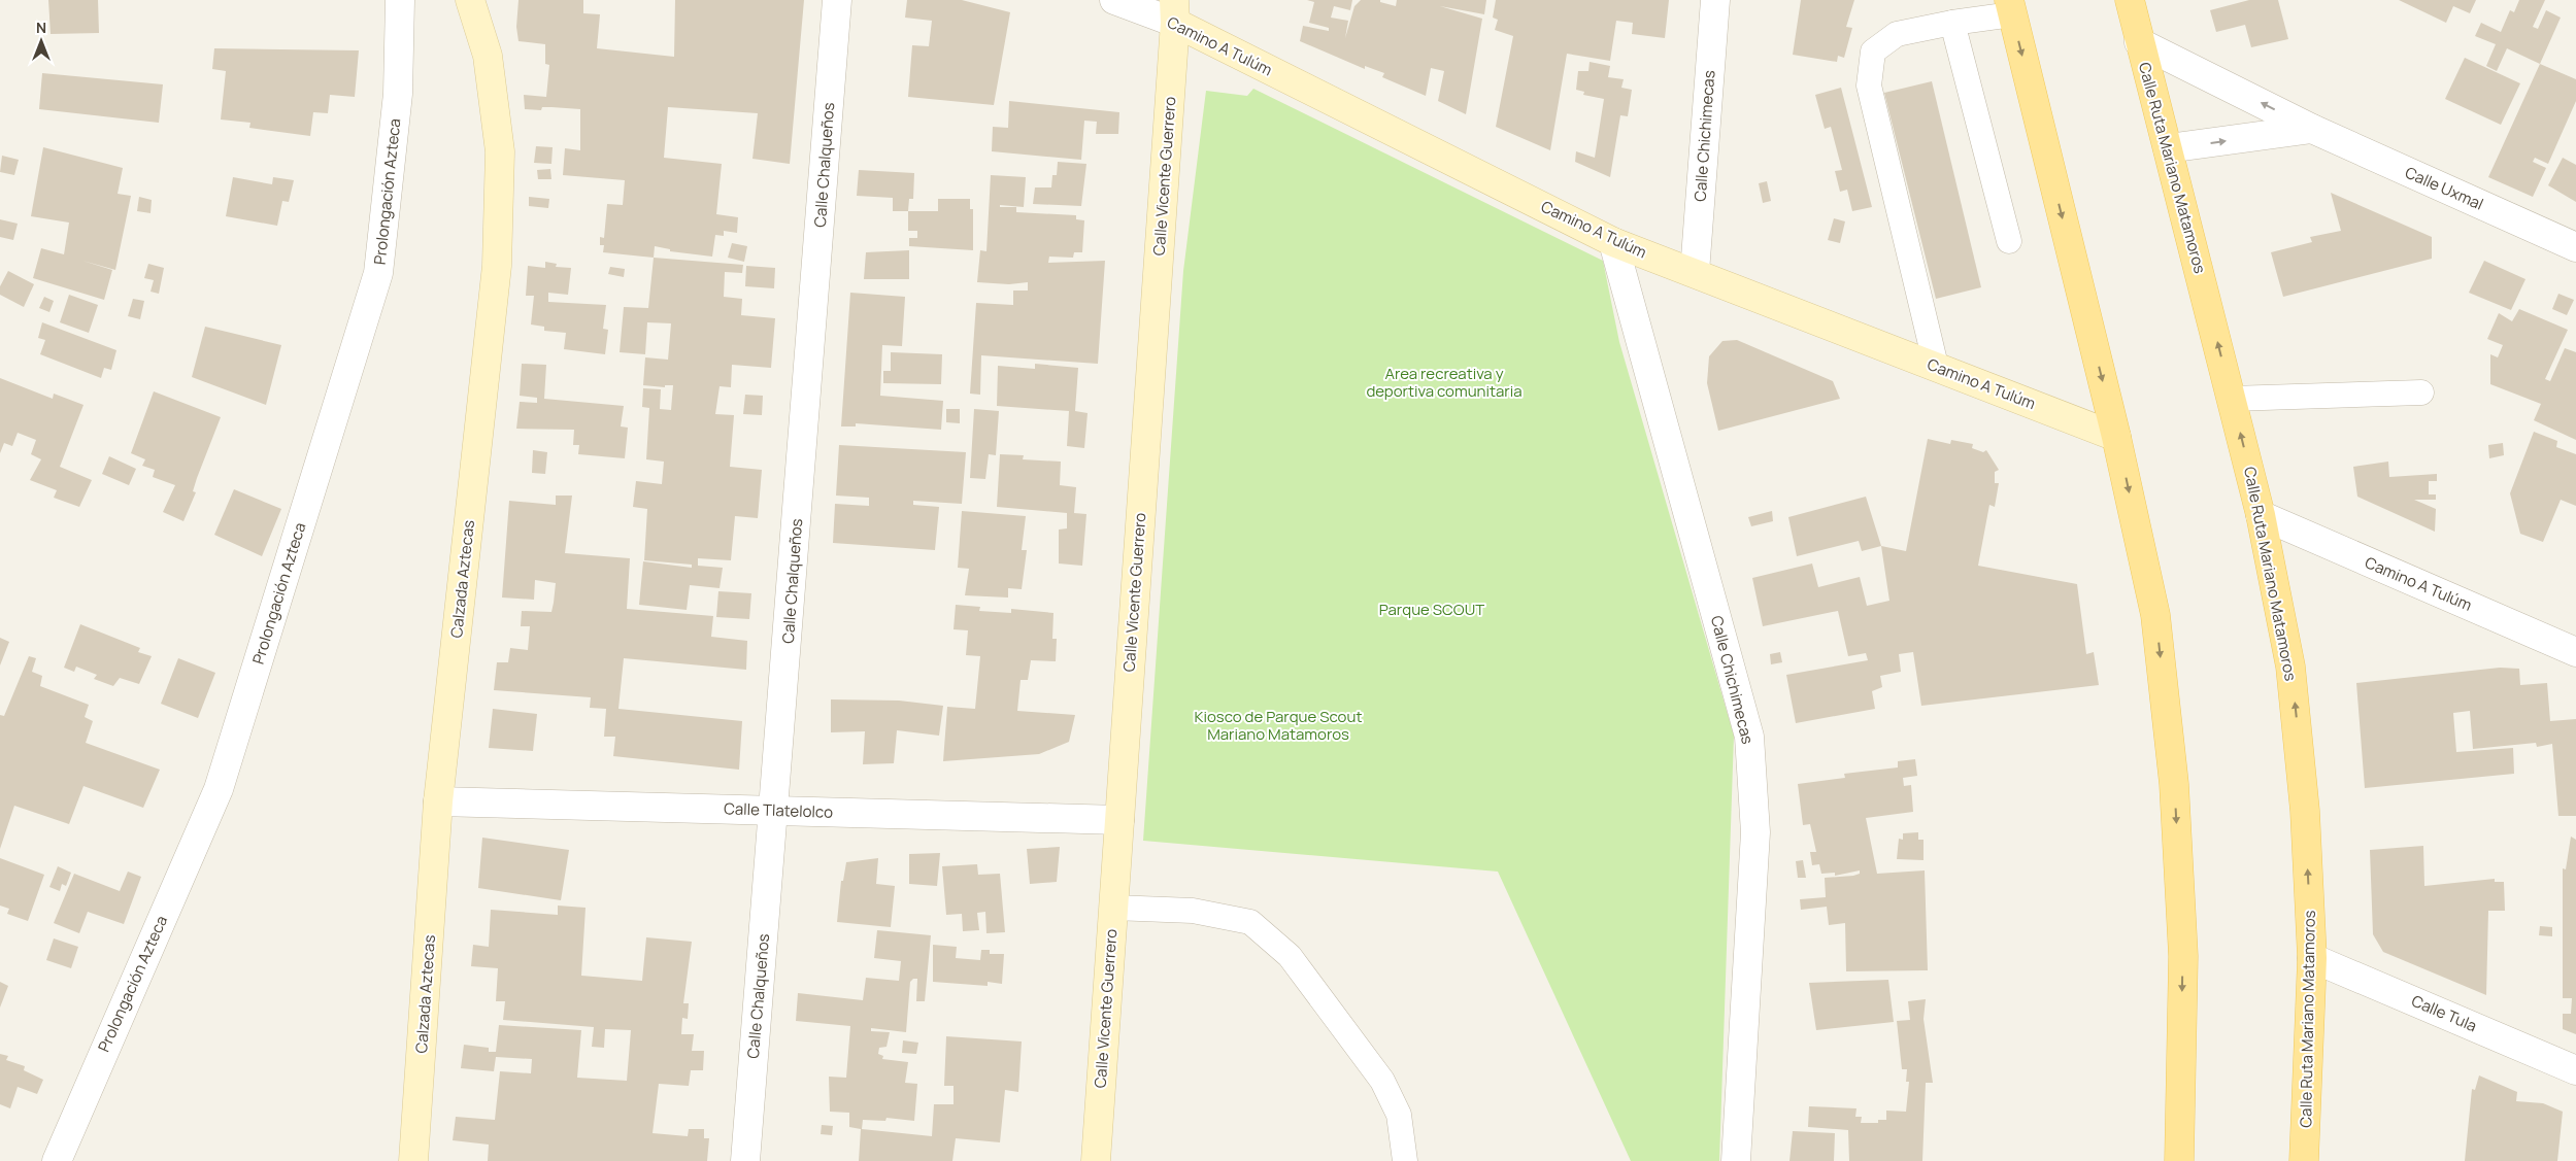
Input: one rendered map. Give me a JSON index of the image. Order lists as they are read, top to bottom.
{
  "streets": {
    "main road": ["Calle Ruta Mariano Matamoros"],
    "street": [
      "Camino A Tulúm",
      "Calle Chichimecas",
      "Calle Chalqueños",
      "Calle Vicente Guerrero",
      "Calle Uxmal",
      "Prolongación Azteca",
      "Calzada Aztecas",
      "Calle Tlatelolco",
      "Calle Tula"
    ]
  },
  "crossings": [
    ["Camino A Tulúm", "Calle Chichimecas"],
    ["Camino A Tulúm", "Calle Ruta Mariano Matamoros"],
    ["Camino A Tulúm", "Calle Vicente Guerrero"],
    ["Calle Chalqueños", "Calle Tlatelolco"],
    ["Calle Ruta Mariano Matamoros", "Calle Uxmal"],
    ["Calle Ruta Mariano Matamoros", "Calle Tula"],
    ["Calle Vicente Guerrero", "Calle Tlatelolco"],
    ["Calzada Aztecas", "Calle Tlatelolco"]
  ],
  "one_way": ["Calle Uxmal"],
  "parks": ["Area recreativa y deportiva comunitaria", "Parque SCOUT", "Kiosco de Parque Scout Mariano Matamoros"],
  "north": "top"
}
